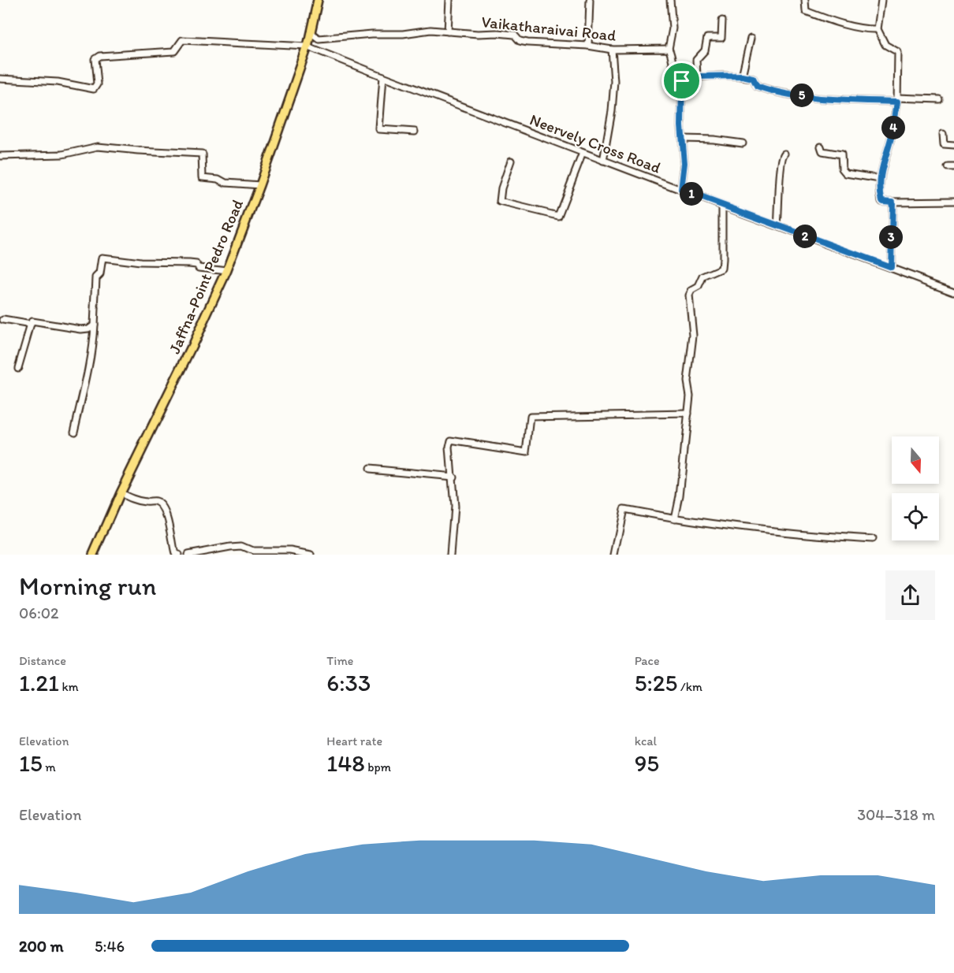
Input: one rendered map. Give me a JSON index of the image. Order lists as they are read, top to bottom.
{
  "streets": {
    "main road": ["Jaffna-Point Pedro Road"],
    "street": ["Vaikatharaivai Road", "Neervely Cross Road"]
  },
  "crossings": [
    ["Vaikatharaivai Road", "Jaffna-Point Pedro Road"],
    ["Neervely Cross Road", "Jaffna-Point Pedro Road"]
  ],
  "north": "bottom",
  "page": {
    "pins": [
      "5",
      "4",
      "1",
      "2",
      "3"
    ],
    "heading": ["Morning run", "06:02"],
    "stats": [
      ["Distance", "1.21 km"],
      ["Time", "6:33"],
      ["Pace", "5:25 /km"],
      ["Elevation", "15 m"],
      ["Heart rate", "148 bpm"],
      ["kcal", "95"]
    ],
    "chart": ["Elevation", "304–318 m"],
    "list": [
      {
        "name": "200 m",
        "note": "5:46"
      }
    ]
  }
}
